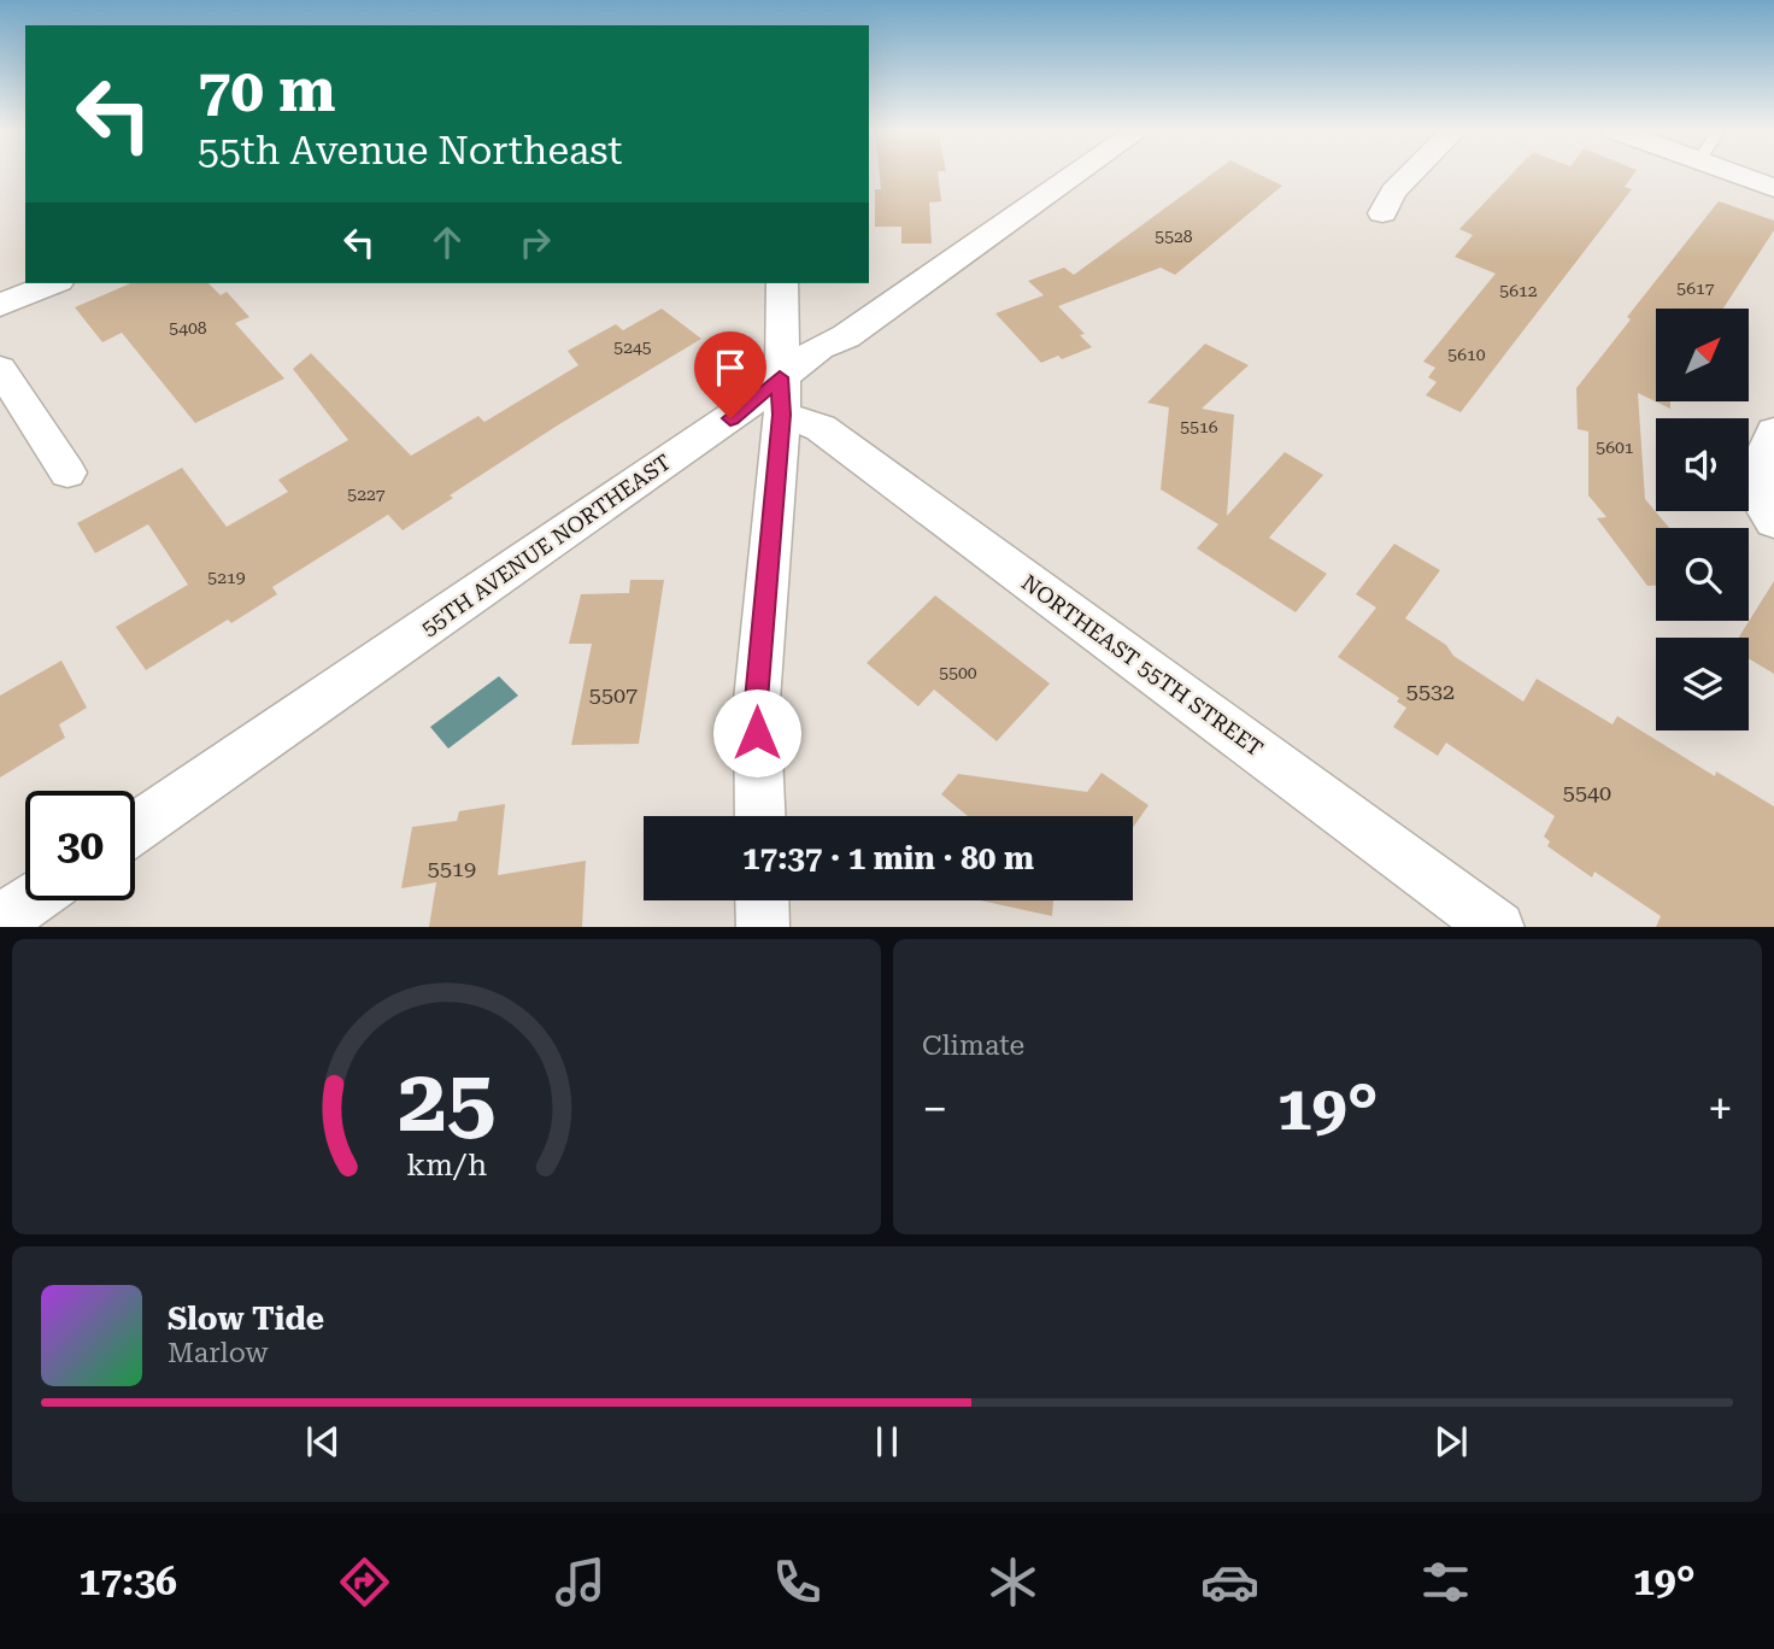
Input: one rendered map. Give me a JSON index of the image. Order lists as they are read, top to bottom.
{
  "streets": {
    "street": ["55TH AVENUE NORTHEAST", "NORTHEAST 55TH STREET"]
  },
  "crossings": [
    ["55TH AVENUE NORTHEAST", "NORTHEAST 55TH STREET"]
  ],
  "house_numbers": [
    "5528",
    "5617",
    "5612",
    "5408",
    "5245",
    "5610",
    "5516",
    "5601",
    "5227",
    "5219",
    "5500",
    "5532",
    "5507",
    "5540",
    "5519"
  ],
  "north": "top right",
  "page": {
    "turn": ["70 m", "55th Avenue Northeast"],
    "limit": "30",
    "trip": "17:37 · 1 min · 80 m",
    "tile": "Climate",
    "heat": ["−", "19°", "+"],
    "song": ["Slow Tide", "Marlow"],
    "tabs": ["17:36", "19°"],
    "gauge": ["25", "km/h"]
  }
}
